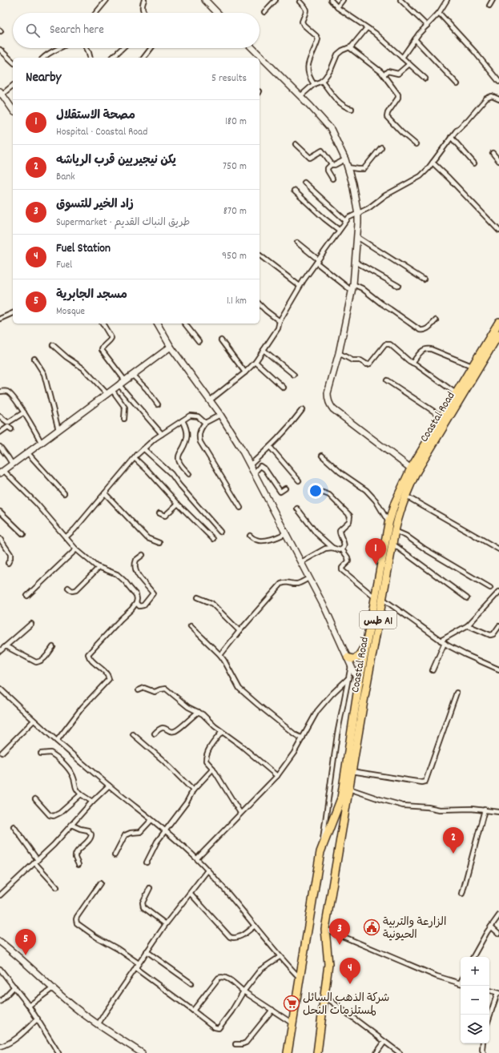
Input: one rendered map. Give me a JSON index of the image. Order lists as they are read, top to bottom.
{
  "streets": {
    "highway": ["Coastal Road", "طس A1"]
  },
  "places": {
    "public building": ["الزارعة والتربية الحيونية"],
    "supermarket": ["شركة الذهب السائل لمستلزمات النحل"]
  },
  "page": {
    "search": "Search here",
    "heading": ["Nearby", "5 results"],
    "list": [
      {
        "mark": "1",
        "name": "مصحة الاستقلال",
        "note": "Hospital · Coastal Road",
        "value": "180 m"
      },
      {
        "mark": "2",
        "name": "يكن نيجيريين قرب الرياشه",
        "note": "Bank",
        "value": "750 m"
      },
      {
        "mark": "3",
        "name": "زاد الخير للتسوق",
        "note": "Supermarket · طريق النباك القديم",
        "value": "870 m"
      },
      {
        "mark": "4",
        "name": "Fuel Station",
        "note": "Fuel",
        "value": "950 m"
      },
      {
        "mark": "5",
        "name": "مسجد الجابرية",
        "note": "Mosque",
        "value": "1.1 km"
      }
    ],
    "pins": [
      "1",
      "2",
      "3",
      "5",
      "4"
    ],
    "map_buttons": ["+", "−"]
  }
}
